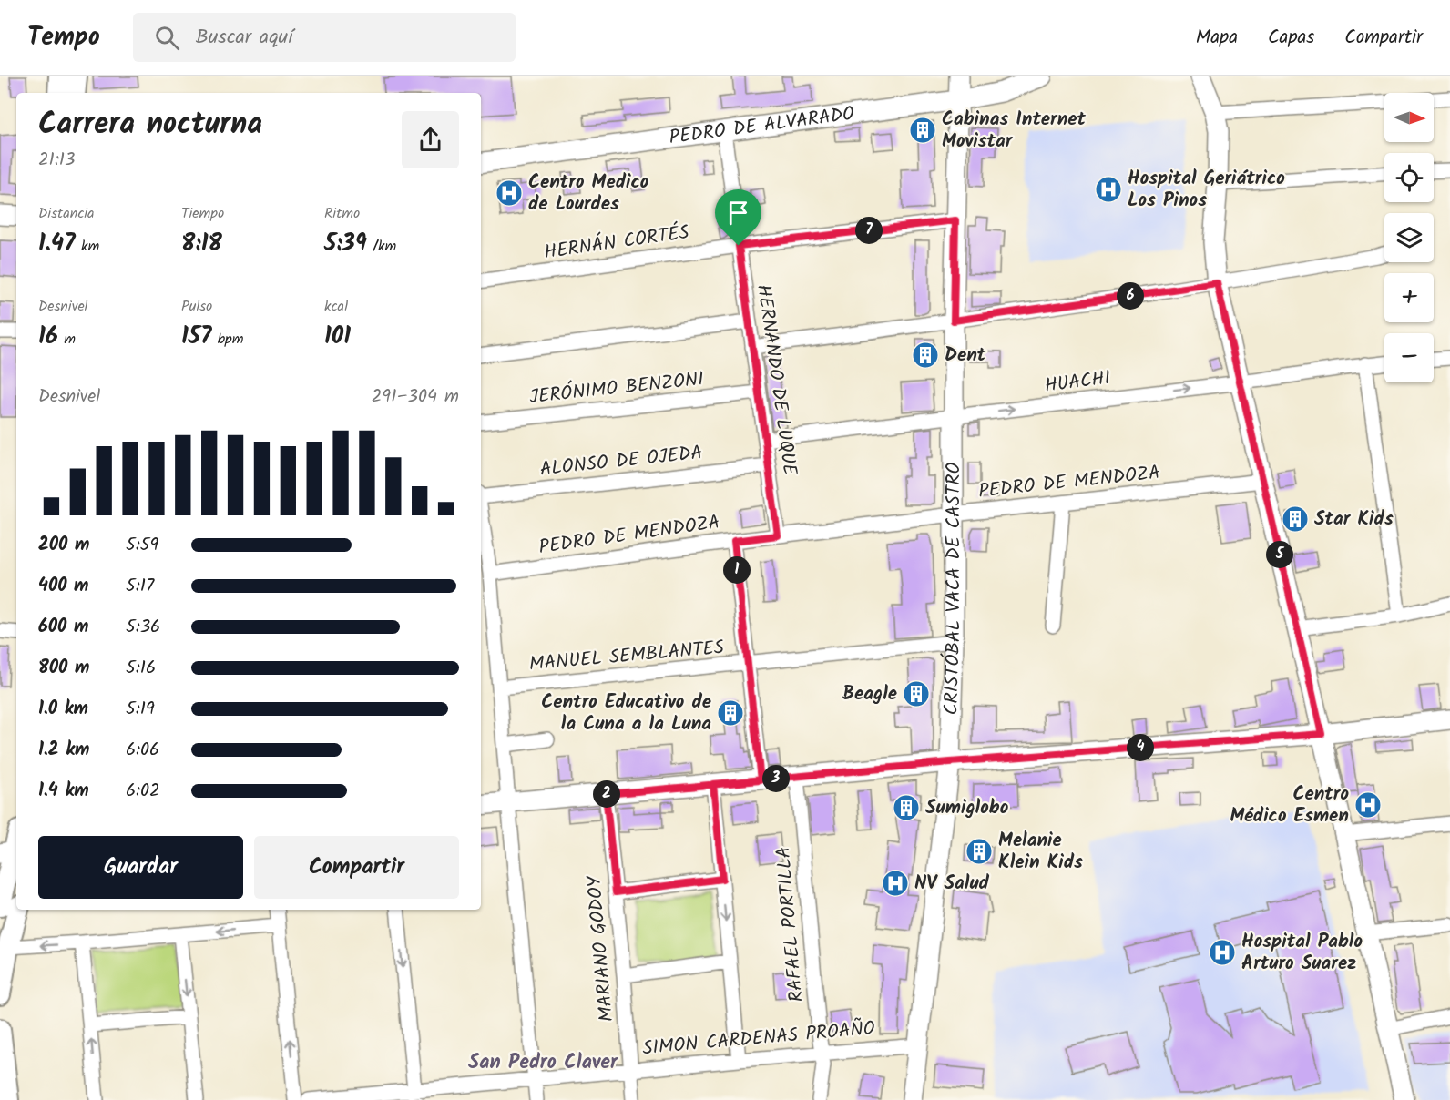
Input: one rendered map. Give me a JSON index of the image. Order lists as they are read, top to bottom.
{
  "streets": {
    "main road": ["PEDRO DE ALVARADO", "CRISTÓBAL VACA DE CASTRO"],
    "street": [
      "HERNÁN CORTÉS",
      "HERNANDO DE LUQUE",
      "HUACHI",
      "JERÓNIMO BENZONI",
      "ALONSO DE OJEDA",
      "PEDRO DE MENDOZA",
      "MANUEL SEMBLANTES",
      "RAFAEL PORTILLA",
      "MARIANO GODOY",
      "SIMON CARDENAS PROAÑO"
    ]
  },
  "crossings": [
    ["PEDRO DE ALVARADO", "HERNANDO DE LUQUE"],
    ["PEDRO DE ALVARADO", "CRISTÓBAL VACA DE CASTRO"],
    ["HERNÁN CORTÉS", "HERNANDO DE LUQUE"],
    ["HERNÁN CORTÉS", "CRISTÓBAL VACA DE CASTRO"],
    ["HERNANDO DE LUQUE", "HUACHI"],
    ["HERNANDO DE LUQUE", "JERÓNIMO BENZONI"],
    ["HERNANDO DE LUQUE", "ALONSO DE OJEDA"],
    ["HERNANDO DE LUQUE", "PEDRO DE MENDOZA"],
    ["HUACHI", "CRISTÓBAL VACA DE CASTRO"],
    ["PEDRO DE MENDOZA", "CRISTÓBAL VACA DE CASTRO"],
    ["CRISTÓBAL VACA DE CASTRO", "MANUEL SEMBLANTES"],
    ["CRISTÓBAL VACA DE CASTRO", "SIMON CARDENAS PROAÑO"],
    ["RAFAEL PORTILLA", "SIMON CARDENAS PROAÑO"],
    ["MARIANO GODOY", "SIMON CARDENAS PROAÑO"]
  ],
  "districts": ["San Pedro Claver"],
  "places": {
    "building": [
      "Cabinas Internet Movistar",
      "Dent",
      "Star Kids",
      "Beagle",
      "Centro Educativo de la Cuna a la Luna",
      "Sumiglobo",
      "Melanie Klein Kids"
    ],
    "hospital": [
      "Hospital Geriátrico Los Pinos",
      "Centro Medico de Lourdes",
      "Centro Médico Esmen",
      "NV Salud",
      "Hospital Pablo Arturo Suarez"
    ]
  },
  "north": "right",
  "page": {
    "header": "Tempo",
    "search": "Buscar aquí",
    "nav": ["Mapa", "Capas", "Compartir"],
    "map_buttons": ["+", "−"],
    "heading": ["Carrera nocturna", "21:13"],
    "stats": [
      ["Distancia", "1.47 km"],
      ["Tiempo", "8:18"],
      ["Ritmo", "5:39 /km"],
      ["Desnivel", "16 m"],
      ["Pulso", "157 bpm"],
      ["kcal", "101"]
    ],
    "pins": [
      "7",
      "6",
      "5",
      "1",
      "4",
      "3",
      "2"
    ],
    "chart": ["Desnivel", "291–304 m"],
    "list": [
      {
        "name": "200 m",
        "note": "5:59"
      },
      {
        "name": "400 m",
        "note": "5:17"
      },
      {
        "name": "600 m",
        "note": "5:36"
      },
      {
        "name": "800 m",
        "note": "5:16"
      },
      {
        "name": "1.0 km",
        "note": "5:19"
      },
      {
        "name": "1.2 km",
        "note": "6:06"
      },
      {
        "name": "1.4 km",
        "note": "6:02"
      }
    ],
    "buttons": ["Guardar", "Compartir"]
  }
}
